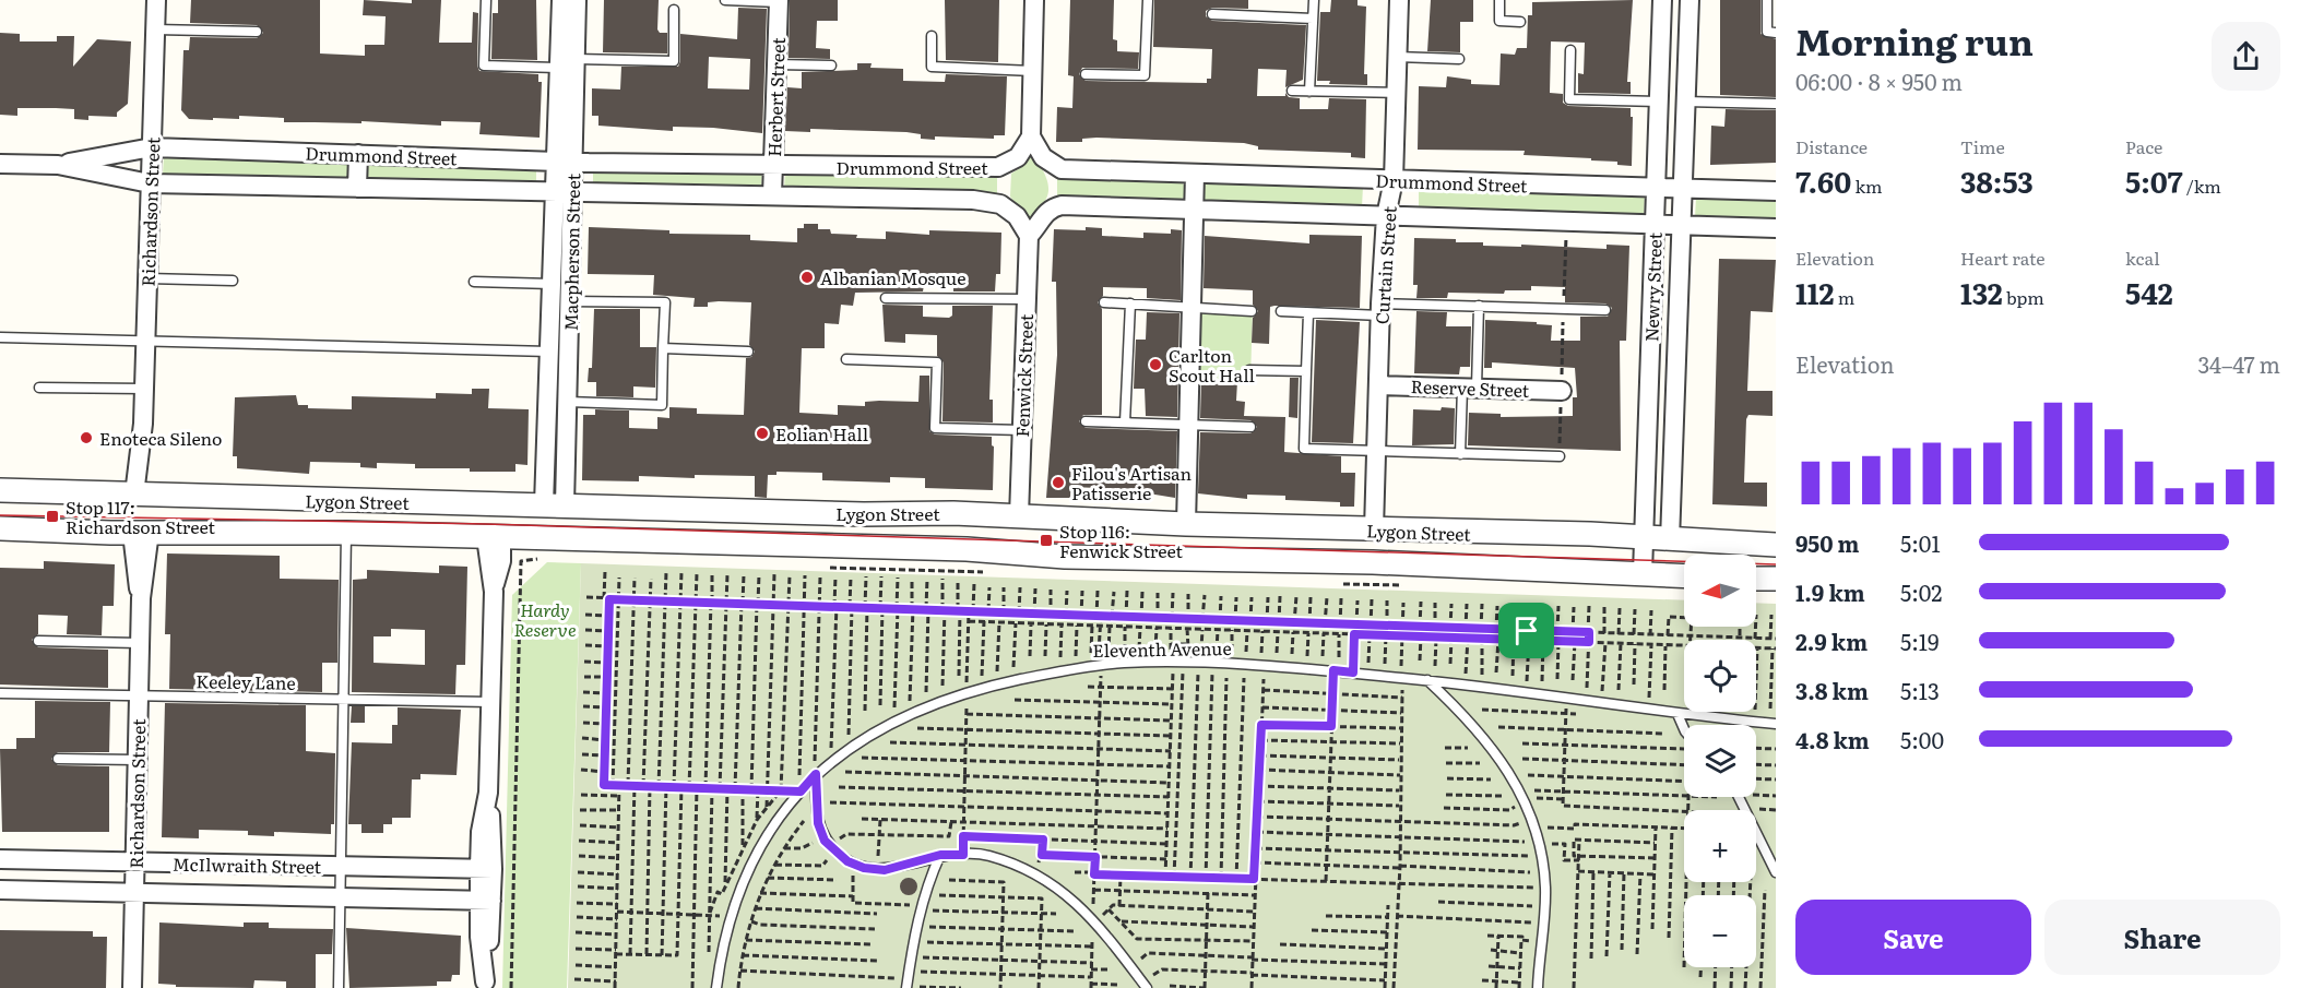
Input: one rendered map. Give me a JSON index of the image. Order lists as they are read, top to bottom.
{
  "streets": {
    "street": [
      "Herbert Street",
      "Drummond Street",
      "Richardson Street",
      "Macpherson Street",
      "Curtain Street",
      "Newry Street",
      "Fenwick Street",
      "Reserve Street",
      "Lygon Street",
      "McIlwraith Street"
    ],
    "lane": ["Eleventh Avenue", "Keeley Lane"]
  },
  "crossings": [
    ["Herbert Street", "Drummond Street"],
    ["Drummond Street", "Richardson Street"],
    ["Drummond Street", "Macpherson Street"],
    ["Drummond Street", "Curtain Street"],
    ["Drummond Street", "Newry Street"],
    ["Drummond Street", "Fenwick Street"],
    ["Richardson Street", "Lygon Street"],
    ["Richardson Street", "Keeley Lane"],
    ["Richardson Street", "McIlwraith Street"],
    ["Macpherson Street", "Lygon Street"],
    ["Curtain Street", "Reserve Street"],
    ["Curtain Street", "Lygon Street"],
    ["Newry Street", "Lygon Street"],
    ["Fenwick Street", "Lygon Street"]
  ],
  "parks": ["Hardy Reserve"],
  "places": {
    "other": [
      "Albanian Mosque",
      "Carlton Scout Hall",
      "Eolian Hall",
      "Enoteca Sileno",
      "Filou's Artisan Patisserie"
    ],
    "transit": ["Stop 117: Richardson Street", "Stop 116: Fenwick Street"]
  },
  "north": "left",
  "page": {
    "heading": ["Morning run", "06:00 · 8 × 950 m"],
    "stats": [
      ["Distance", "7.60 km"],
      ["Time", "38:53"],
      ["Pace", "5:07 /km"],
      ["Elevation", "112 m"],
      ["Heart rate", "132 bpm"],
      ["kcal", "542"]
    ],
    "chart": ["Elevation", "34–47 m"],
    "list": [
      {
        "name": "950 m",
        "note": "5:01"
      },
      {
        "name": "1.9 km",
        "note": "5:02"
      },
      {
        "name": "2.9 km",
        "note": "5:19"
      },
      {
        "name": "3.8 km",
        "note": "5:13"
      },
      {
        "name": "4.8 km",
        "note": "5:00"
      }
    ],
    "map_buttons": ["+", "−"],
    "buttons": ["Save", "Share"]
  }
}
